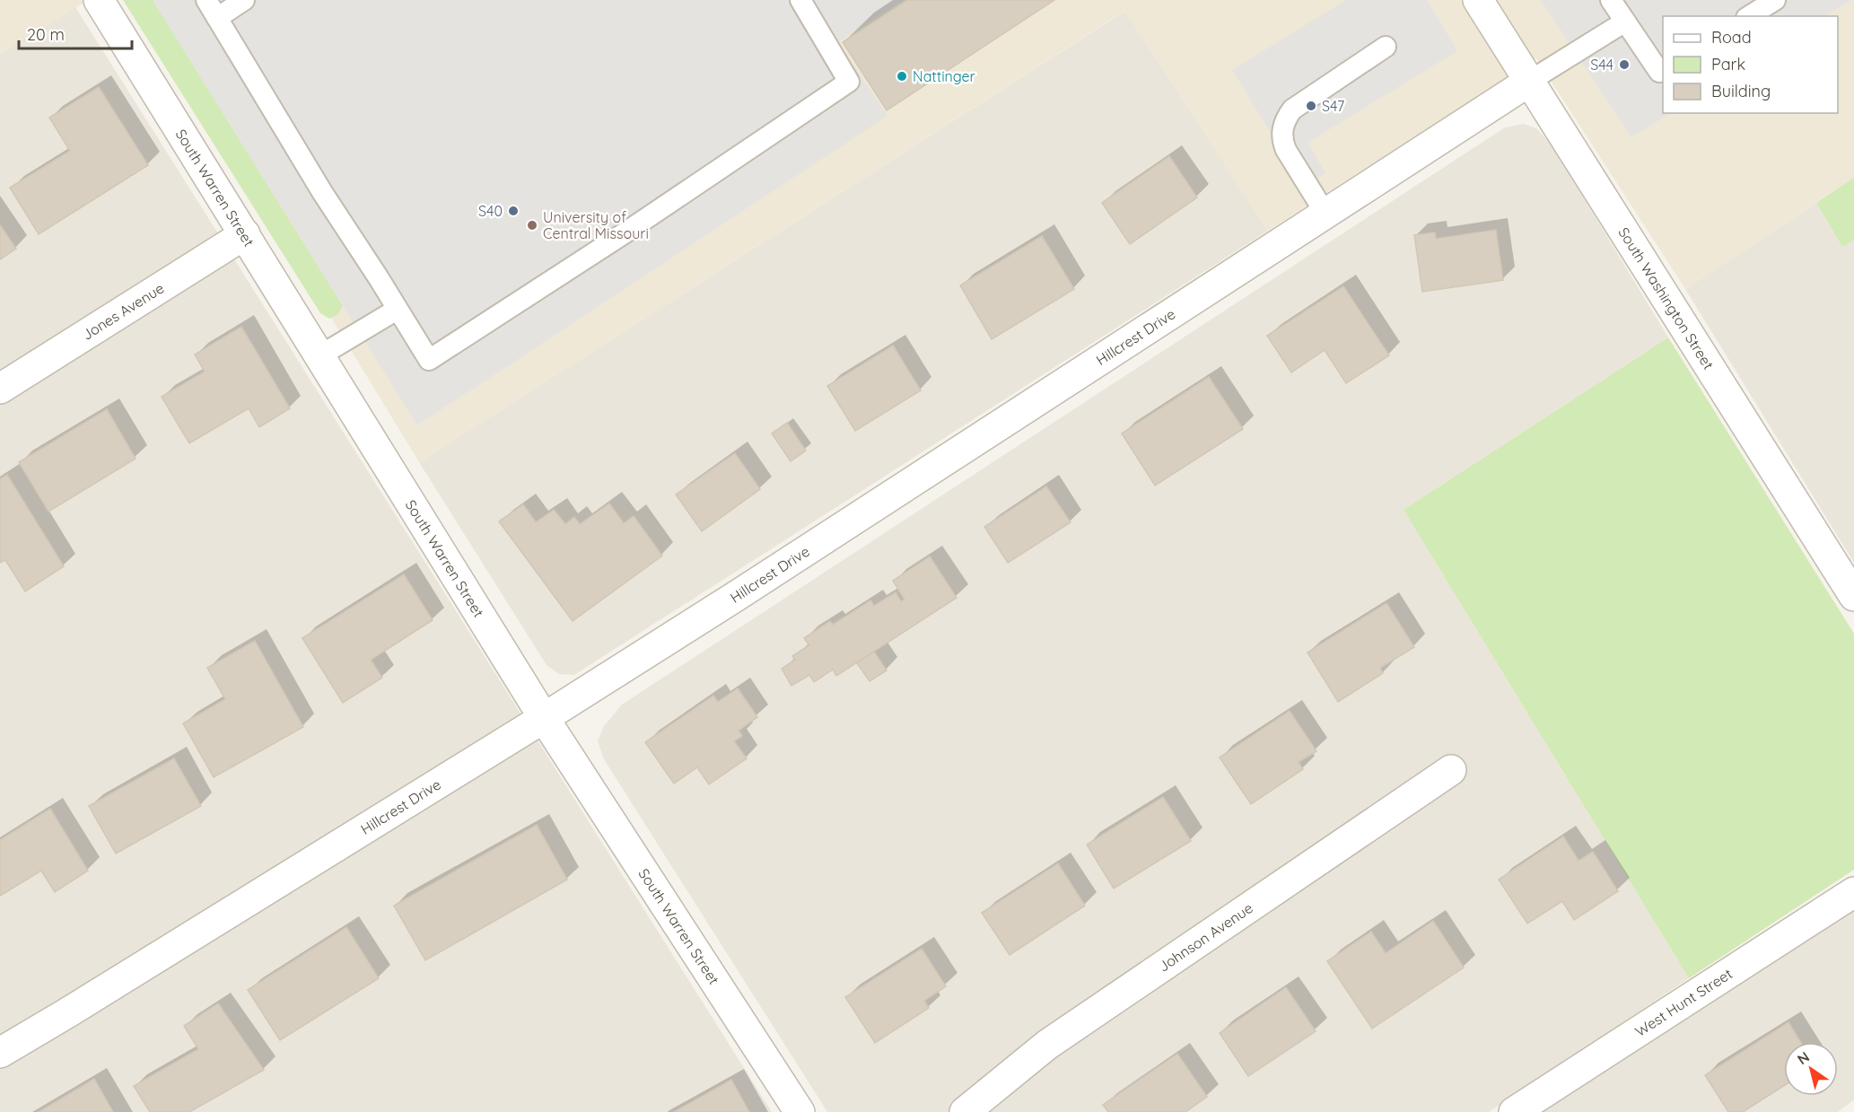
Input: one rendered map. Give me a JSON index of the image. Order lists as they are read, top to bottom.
{
  "streets": {
    "street": [
      "South Warren Street",
      "South Washington Street",
      "Jones Avenue",
      "Hillcrest Drive",
      "Johnson Avenue",
      "West Hunt Street"
    ]
  },
  "crossings": [
    ["South Warren Street", "Jones Avenue"],
    ["South Warren Street", "Hillcrest Drive"],
    ["South Washington Street", "Hillcrest Drive"]
  ],
  "places": [
    "S44",
    "Nattinger",
    "S47",
    "S40",
    "University of Central Missouri"
  ],
  "legend": ["Road", "Park", "Building"],
  "scale_bar": "20 m",
  "north": "top left"
}
